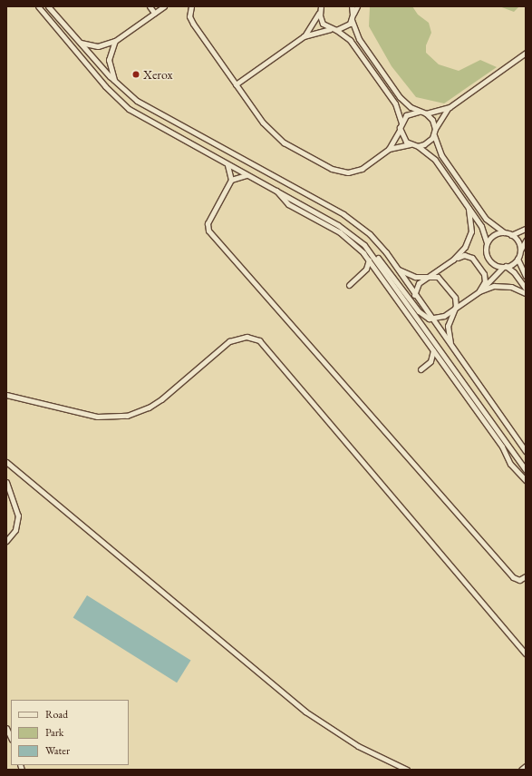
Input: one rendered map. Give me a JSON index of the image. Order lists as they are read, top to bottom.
{
  "places": ["Xerox"],
  "legend": ["Road", "Park", "Water"]
}
